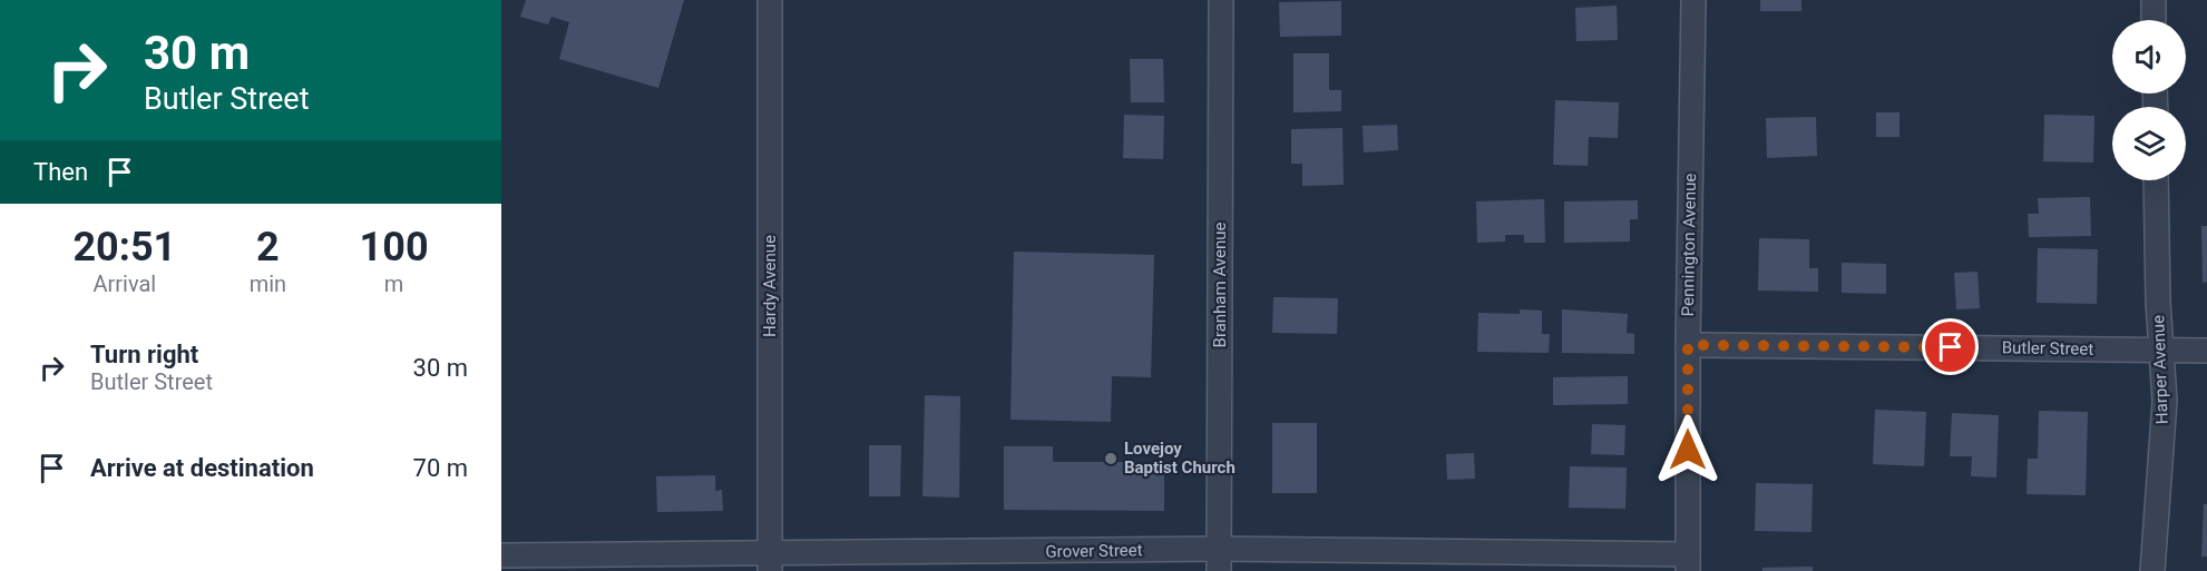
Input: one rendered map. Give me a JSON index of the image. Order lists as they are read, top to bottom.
{
  "streets": {
    "street": [
      "Pennington Avenue",
      "Branham Avenue",
      "Hardy Avenue",
      "Butler Street",
      "Harper Avenue",
      "Grover Street"
    ]
  },
  "crossings": [
    ["Pennington Avenue", "Butler Street"],
    ["Pennington Avenue", "Grover Street"],
    ["Branham Avenue", "Grover Street"],
    ["Hardy Avenue", "Grover Street"],
    ["Butler Street", "Harper Avenue"]
  ],
  "places": ["Lovejoy Baptist Church"],
  "page": {
    "turn": ["30 m", "Butler Street"],
    "then": "Then",
    "eta": [
      "20:51",
      "Arrival",
      "2",
      "min",
      "100",
      "m"
    ],
    "list": [
      {
        "name": "Turn right",
        "note": "Butler Street",
        "value": "30 m"
      },
      {
        "name": "Arrive at destination",
        "value": "70 m"
      }
    ]
  }
}
